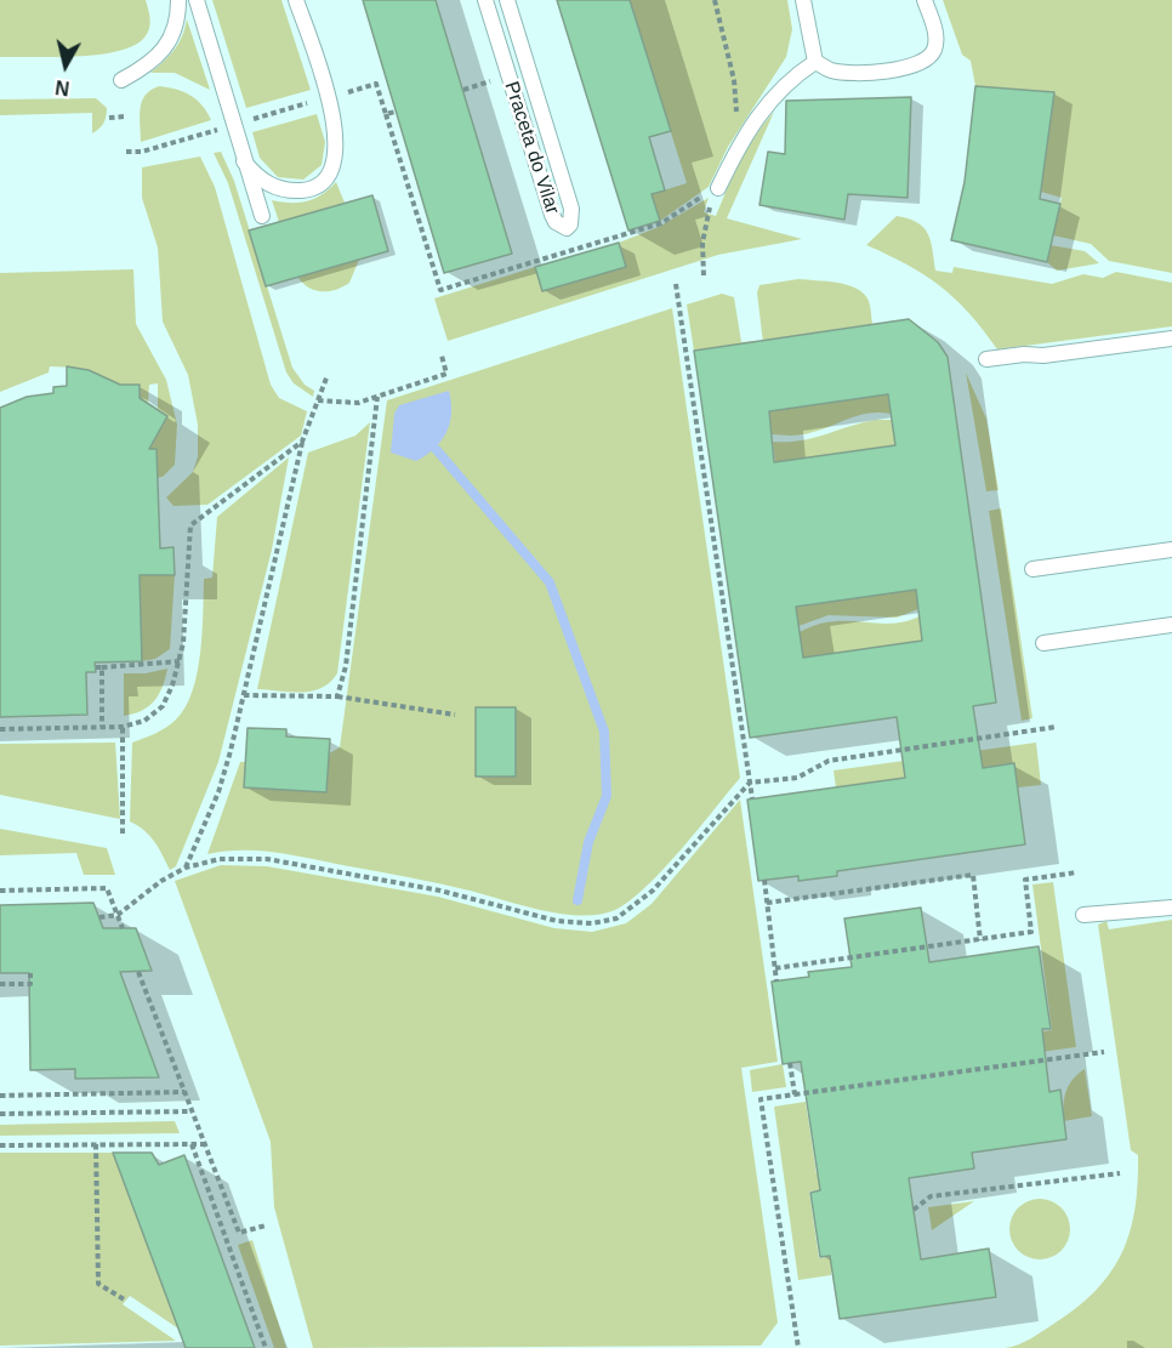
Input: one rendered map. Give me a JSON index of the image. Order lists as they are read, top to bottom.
{
  "streets": {
    "lane": ["Praceta do Vilar"]
  },
  "north": "bottom"
}
